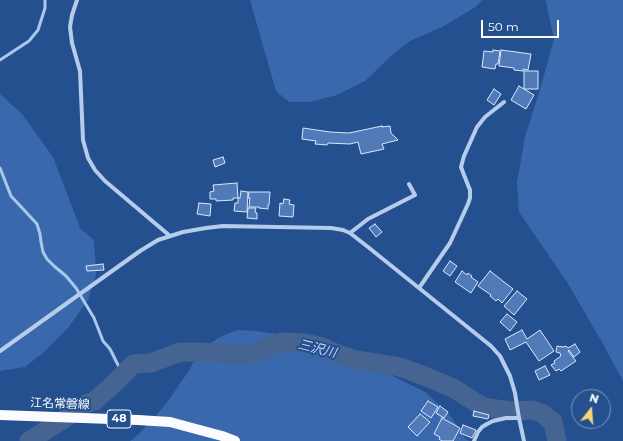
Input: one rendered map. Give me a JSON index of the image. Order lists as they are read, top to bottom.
{
  "streets": {
    "main road": ["江名常磐線", "48"]
  },
  "water": ["三沢川"],
  "scale_bar": "50 m",
  "north": "top"
}
